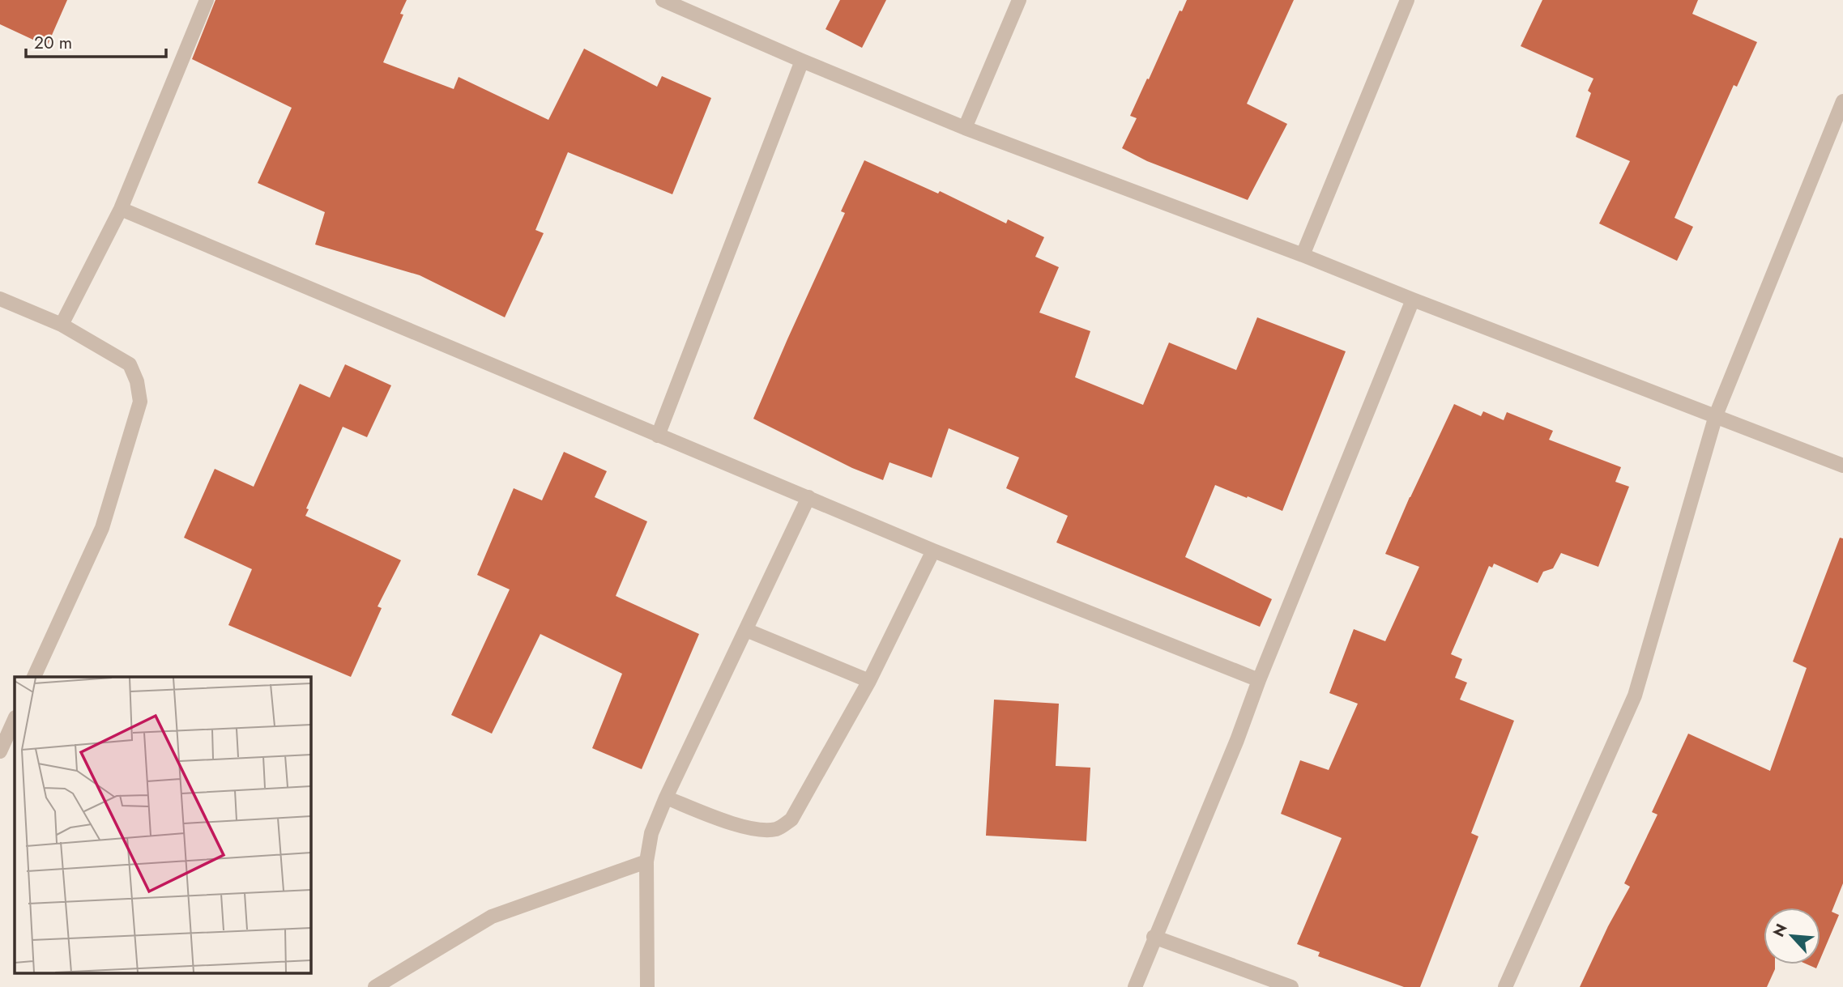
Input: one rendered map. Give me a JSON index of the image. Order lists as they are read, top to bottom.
{
  "scale_bar": "20 m",
  "north": "top left"
}
